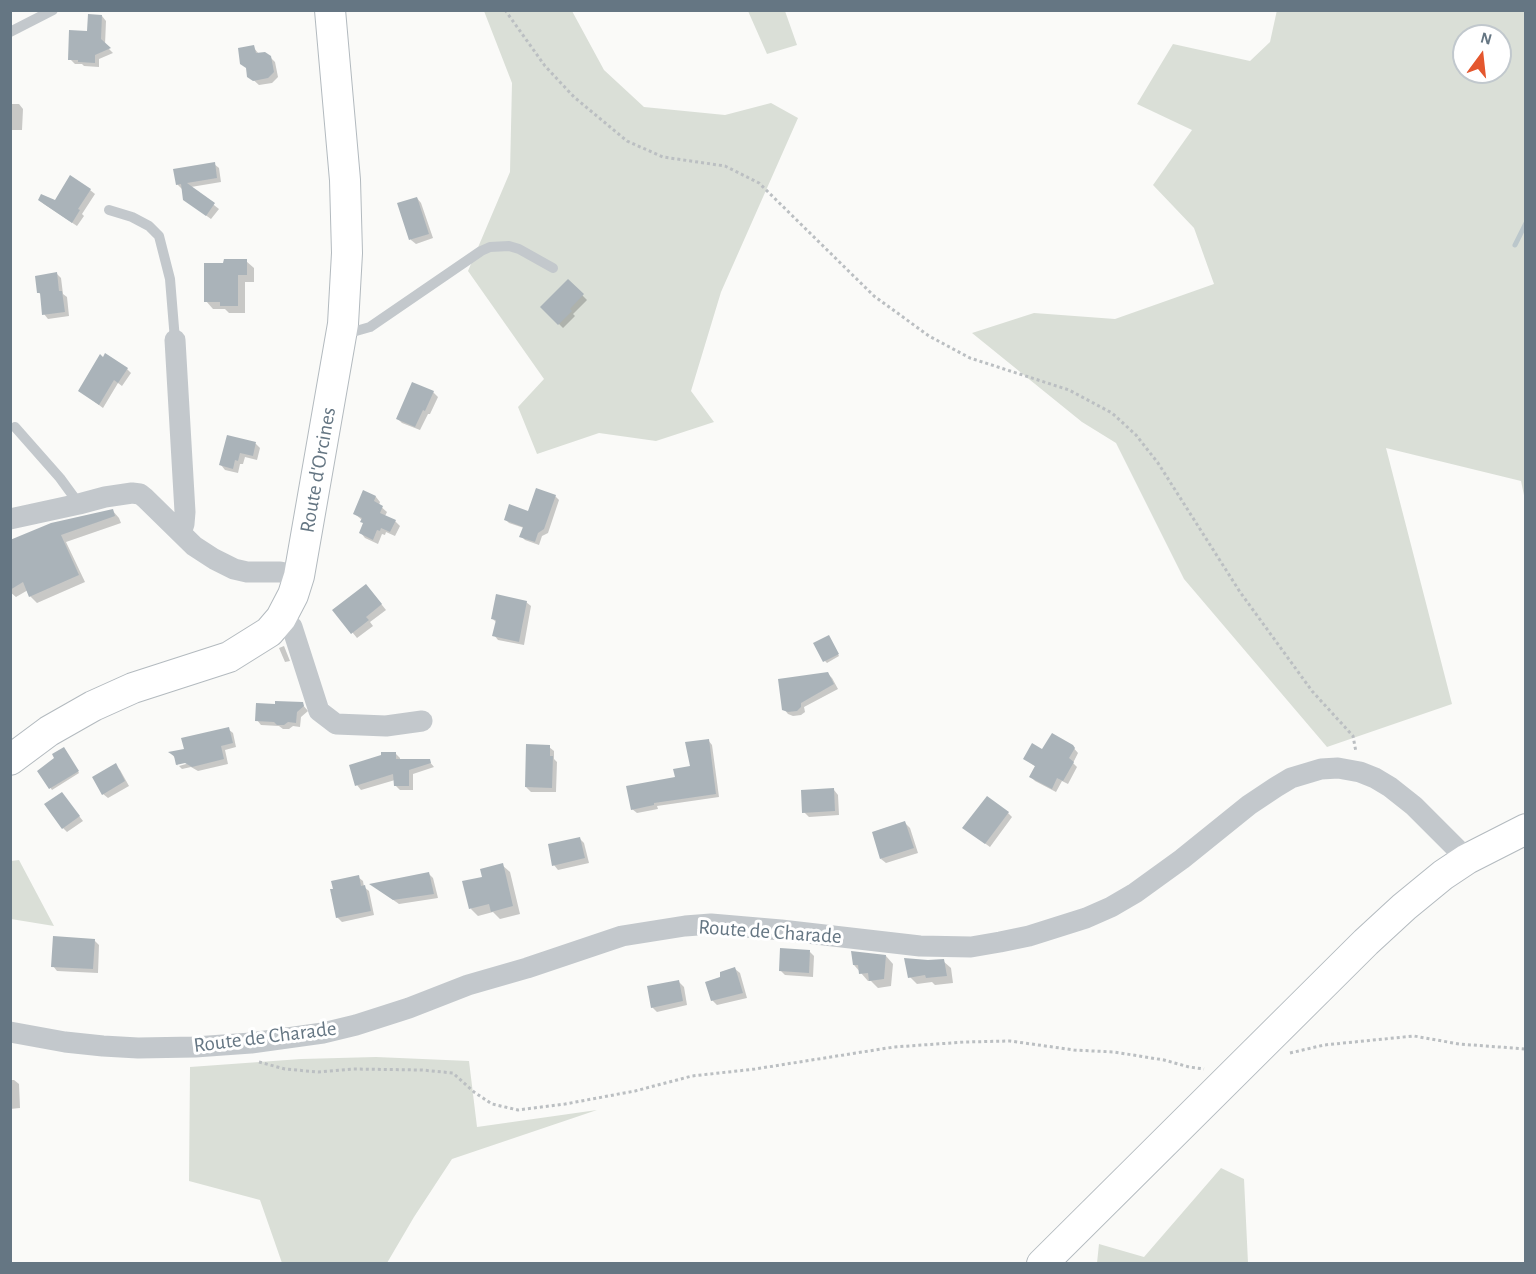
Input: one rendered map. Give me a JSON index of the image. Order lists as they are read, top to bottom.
{
  "streets": {
    "main road": ["Route d'Orcines"],
    "street": ["Route de Charade"]
  },
  "north": "top"
}
